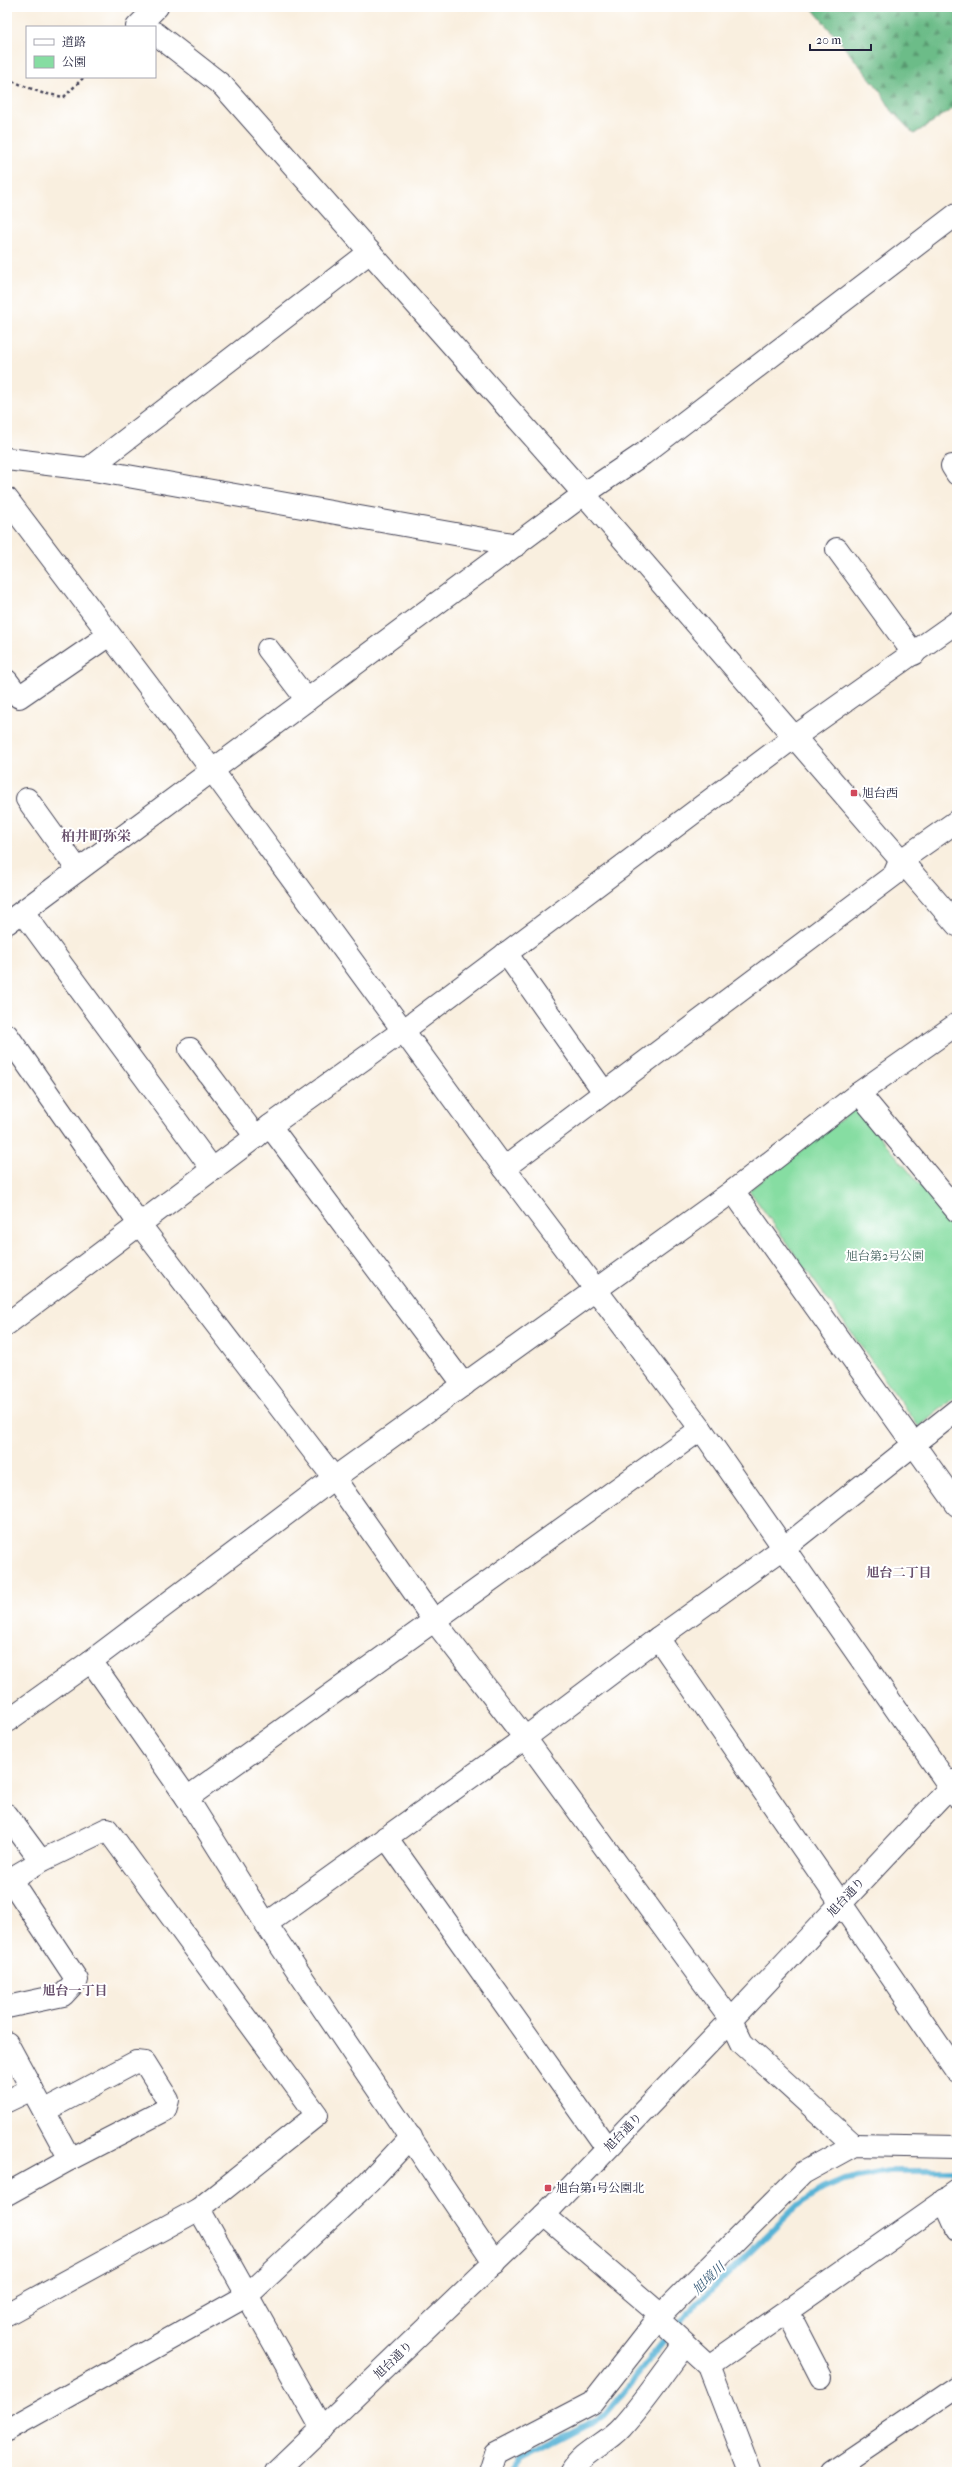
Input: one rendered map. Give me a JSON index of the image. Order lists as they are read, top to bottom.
{
  "streets": {
    "street": ["旭台通り"]
  },
  "districts": ["柏井町弥栄", "旭台二丁目", "旭台一丁目"],
  "water": ["旭境川"],
  "parks": ["旭台第2号公園"],
  "places": {
    "transit": ["旭台西", "旭台第1号公園北"]
  },
  "legend": ["道路", "公園"],
  "scale_bar": "20 m"
}
